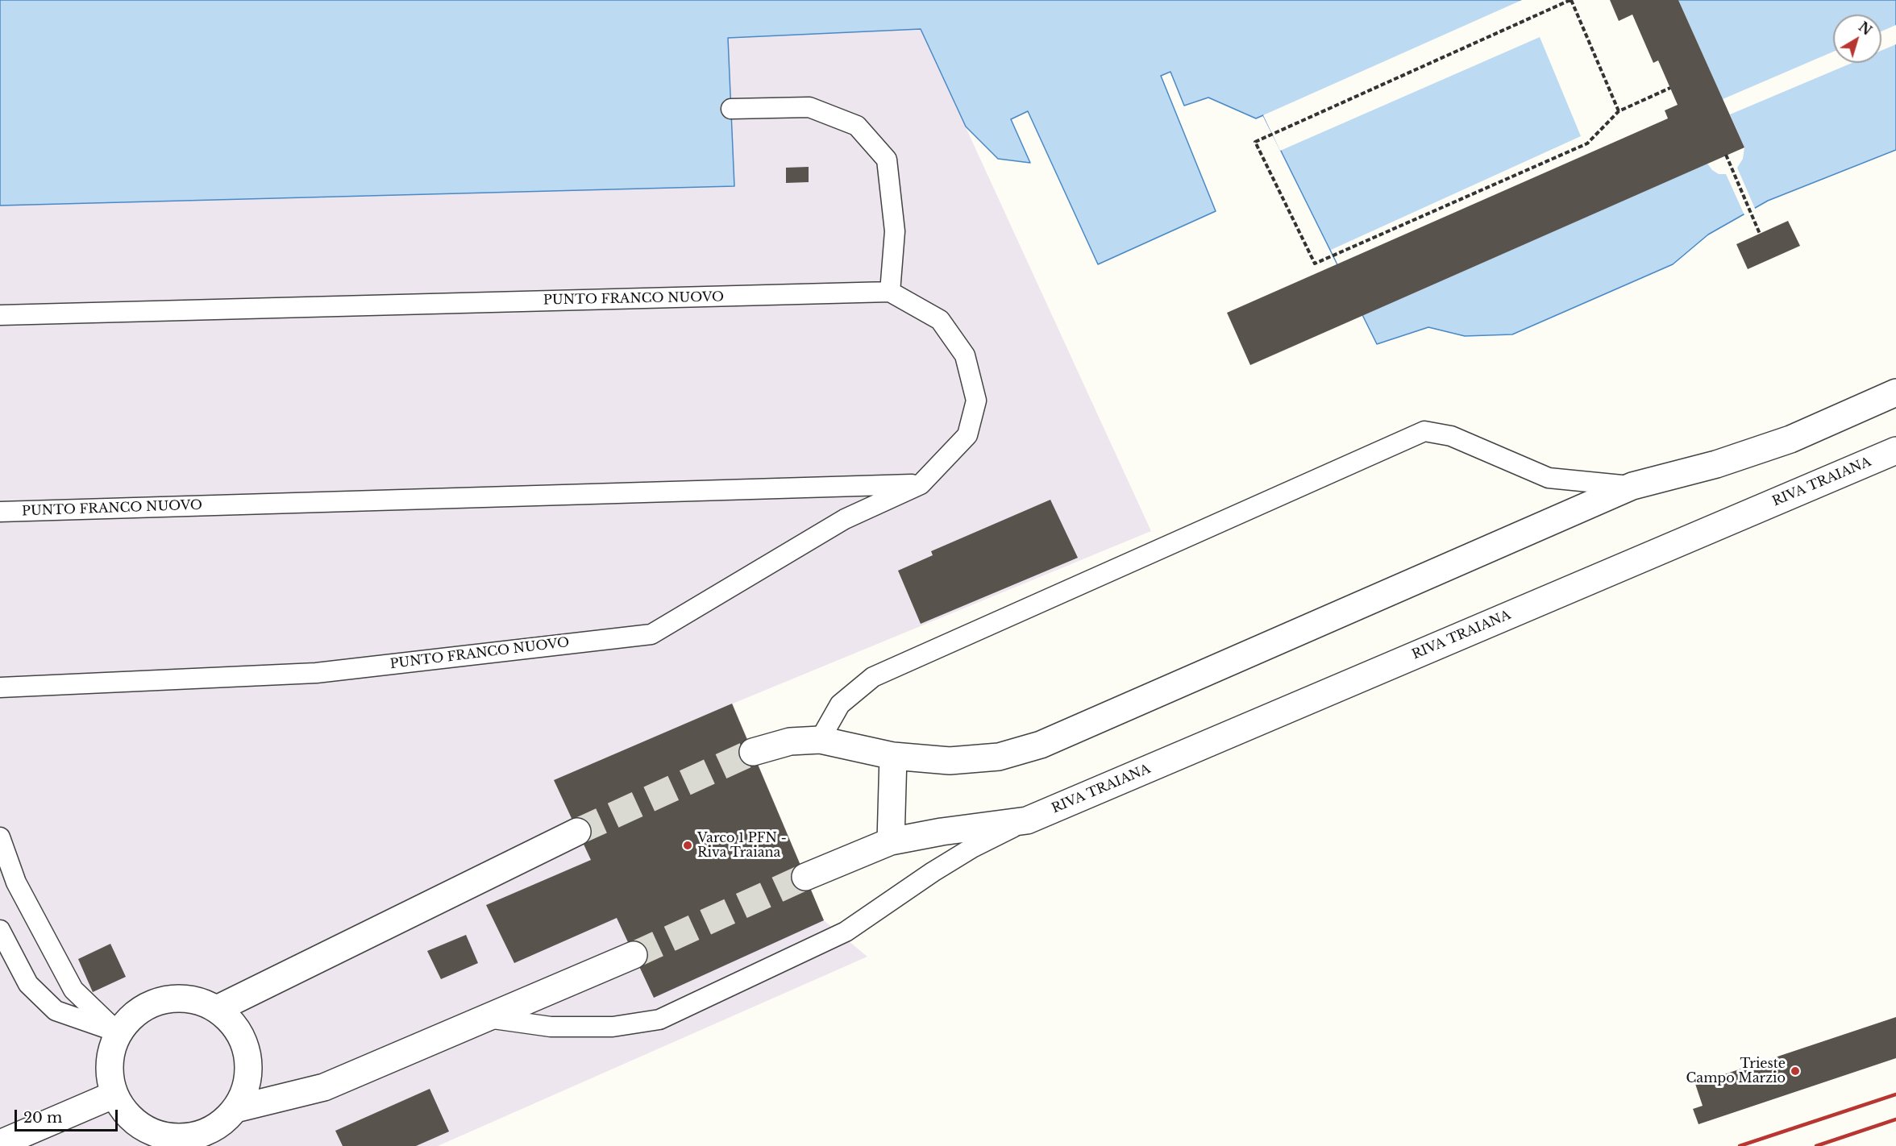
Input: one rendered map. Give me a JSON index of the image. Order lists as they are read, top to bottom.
{
  "streets": {
    "street": ["RIVA TRAIANA"],
    "lane": ["PUNTO FRANCO NUOVO"]
  },
  "places": ["Varco 1 PFN - Riva Traiana", "Trieste Campo Marzio"],
  "scale_bar": "20 m",
  "north": "top right"
}
